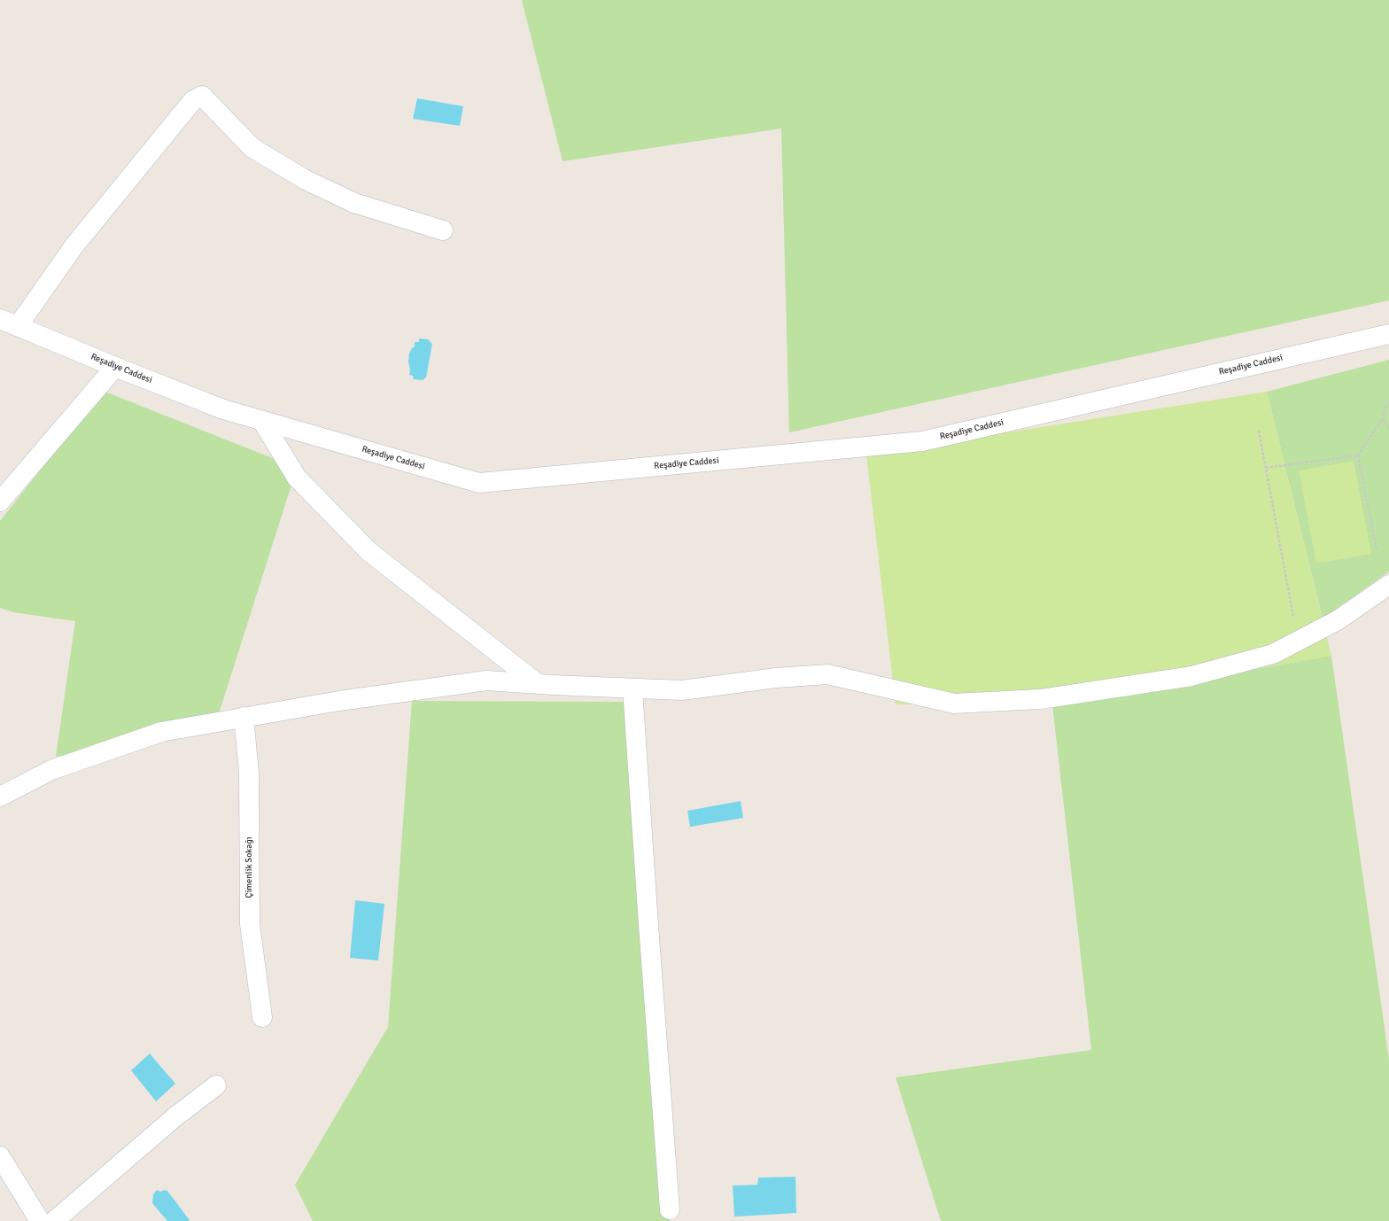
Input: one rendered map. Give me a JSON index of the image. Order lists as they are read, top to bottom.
{
  "streets": {
    "street": ["Reşadiye Caddesi", "Çimenlik Sokağı"]
  }
}
